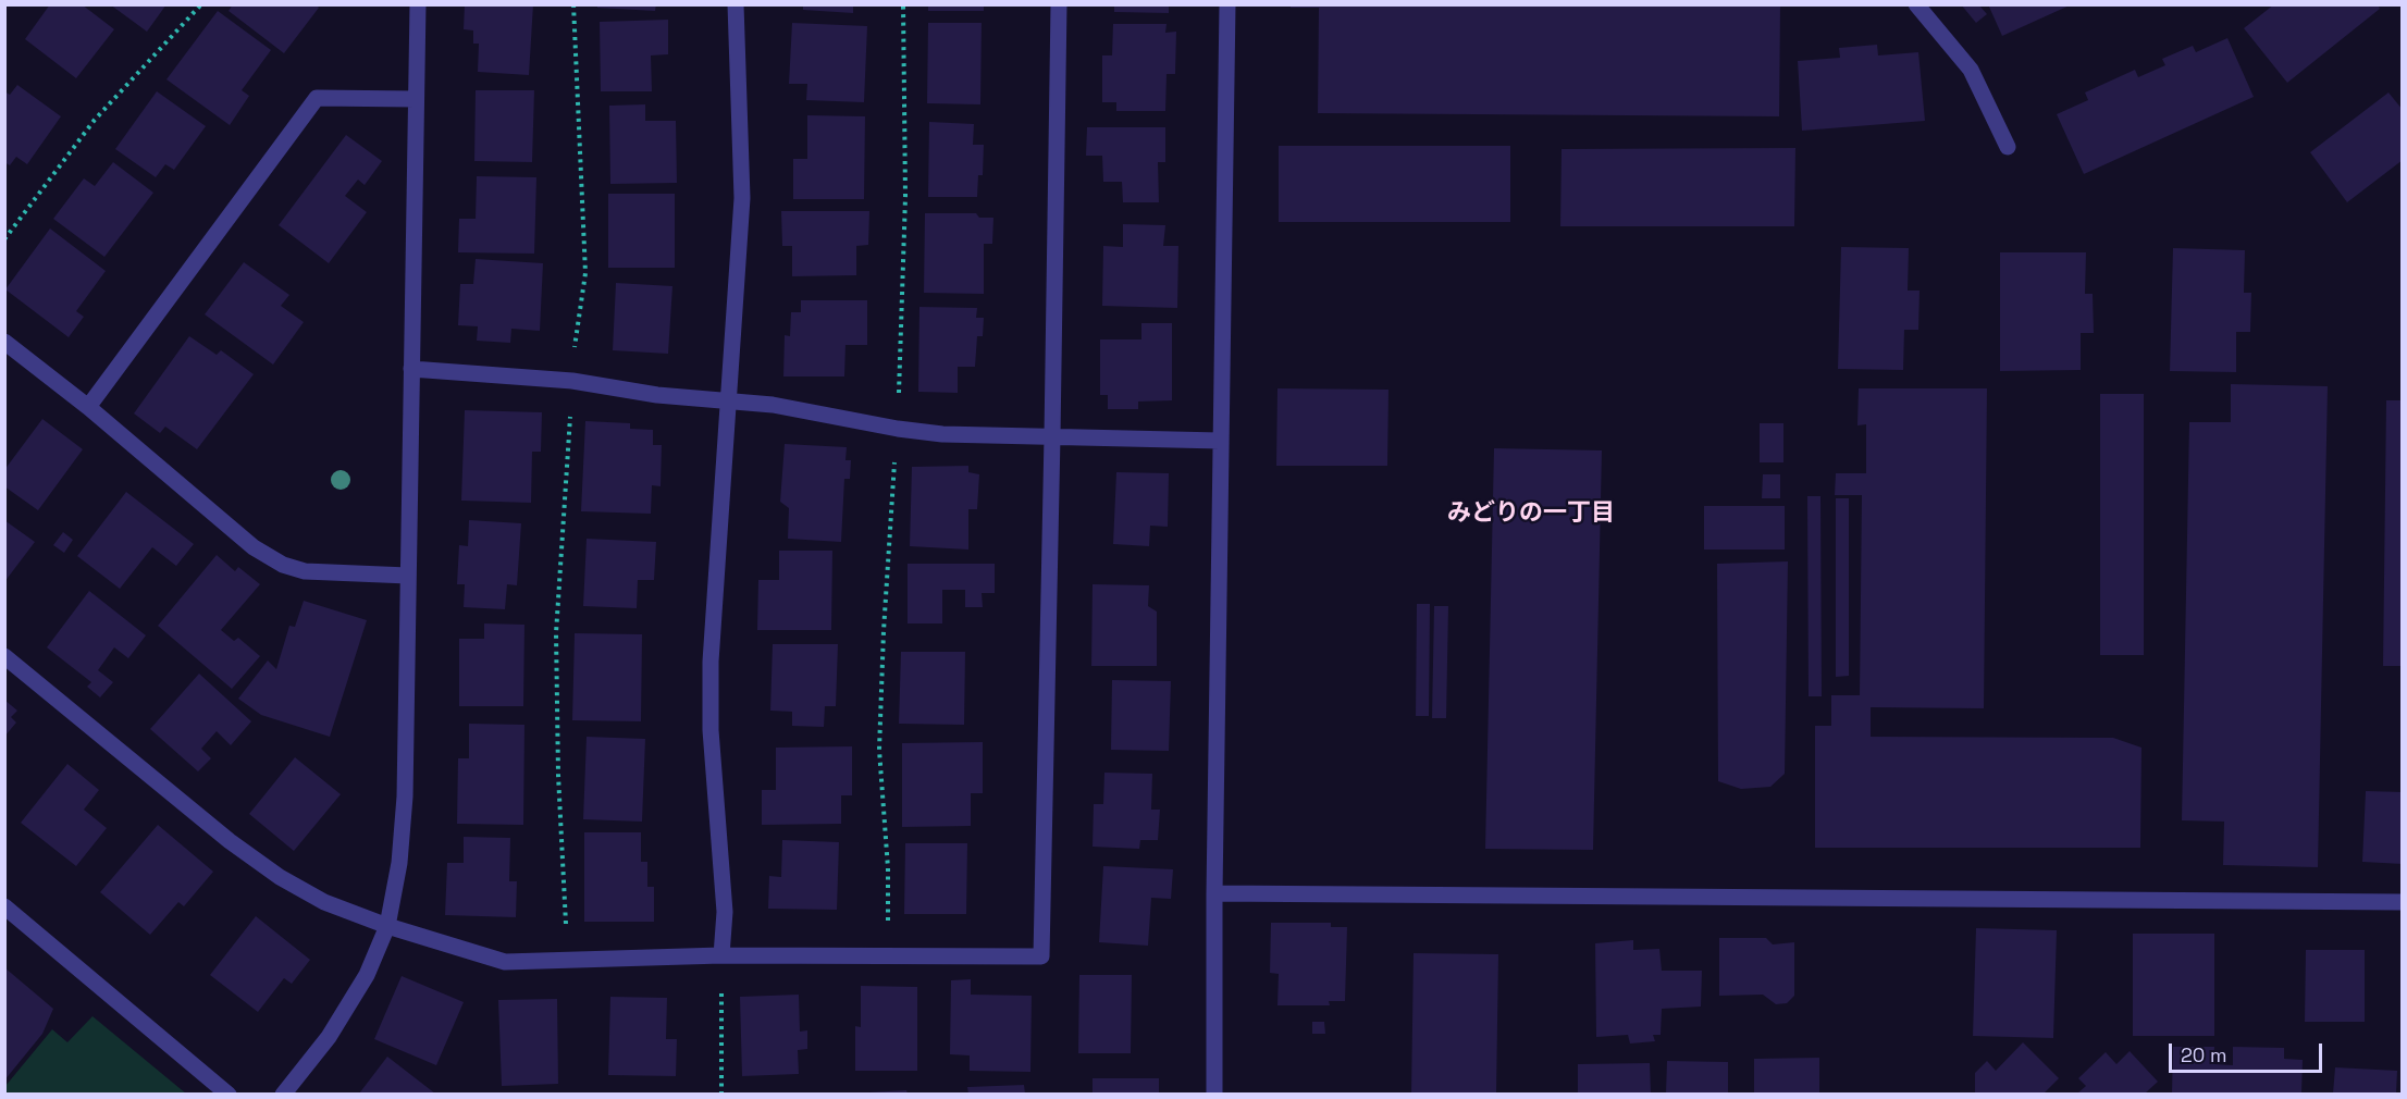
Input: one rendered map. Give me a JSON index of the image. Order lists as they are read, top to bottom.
{
  "districts": ["みどりの一丁目"],
  "scale_bar": "20 m"
}
